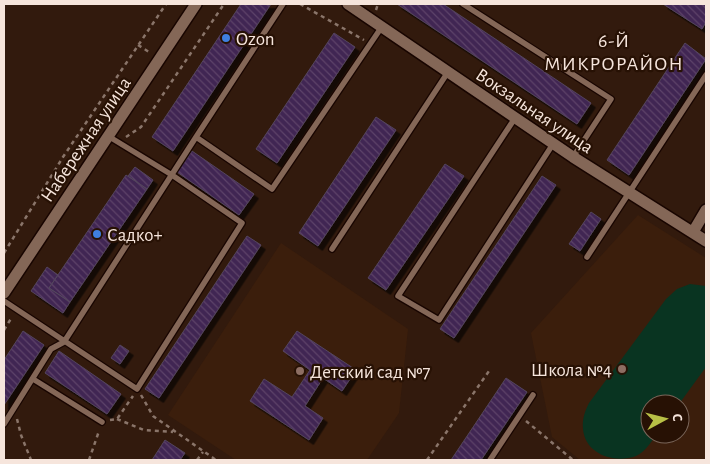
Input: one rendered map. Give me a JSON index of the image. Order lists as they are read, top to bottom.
{
  "streets": {
    "street": ["Вокзальная улица", "Набережная улица"]
  },
  "districts": ["6-Й МИКРОРАЙОН"],
  "places": [
    "Ozon",
    "Садко+",
    "Школа №4",
    "Детский сад №7"
  ],
  "north": "right"
}
